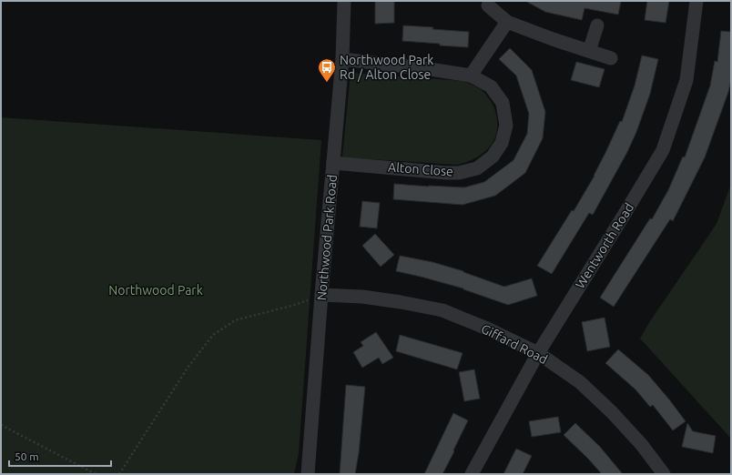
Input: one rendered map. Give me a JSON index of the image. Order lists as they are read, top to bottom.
{
  "streets": {
    "street": [
      "Alton Close",
      "Northwood Park Road",
      "Wentworth Road",
      "Giffard Road"
    ]
  },
  "crossings": [
    ["Alton Close", "Northwood Park Road"],
    ["Northwood Park Road", "Giffard Road"],
    ["Wentworth Road", "Giffard Road"]
  ],
  "parks": ["Northwood Park"],
  "places": {
    "bus stop": ["Northwood Park Rd / Alton Close"]
  },
  "scale_bar": "50 m"
}
